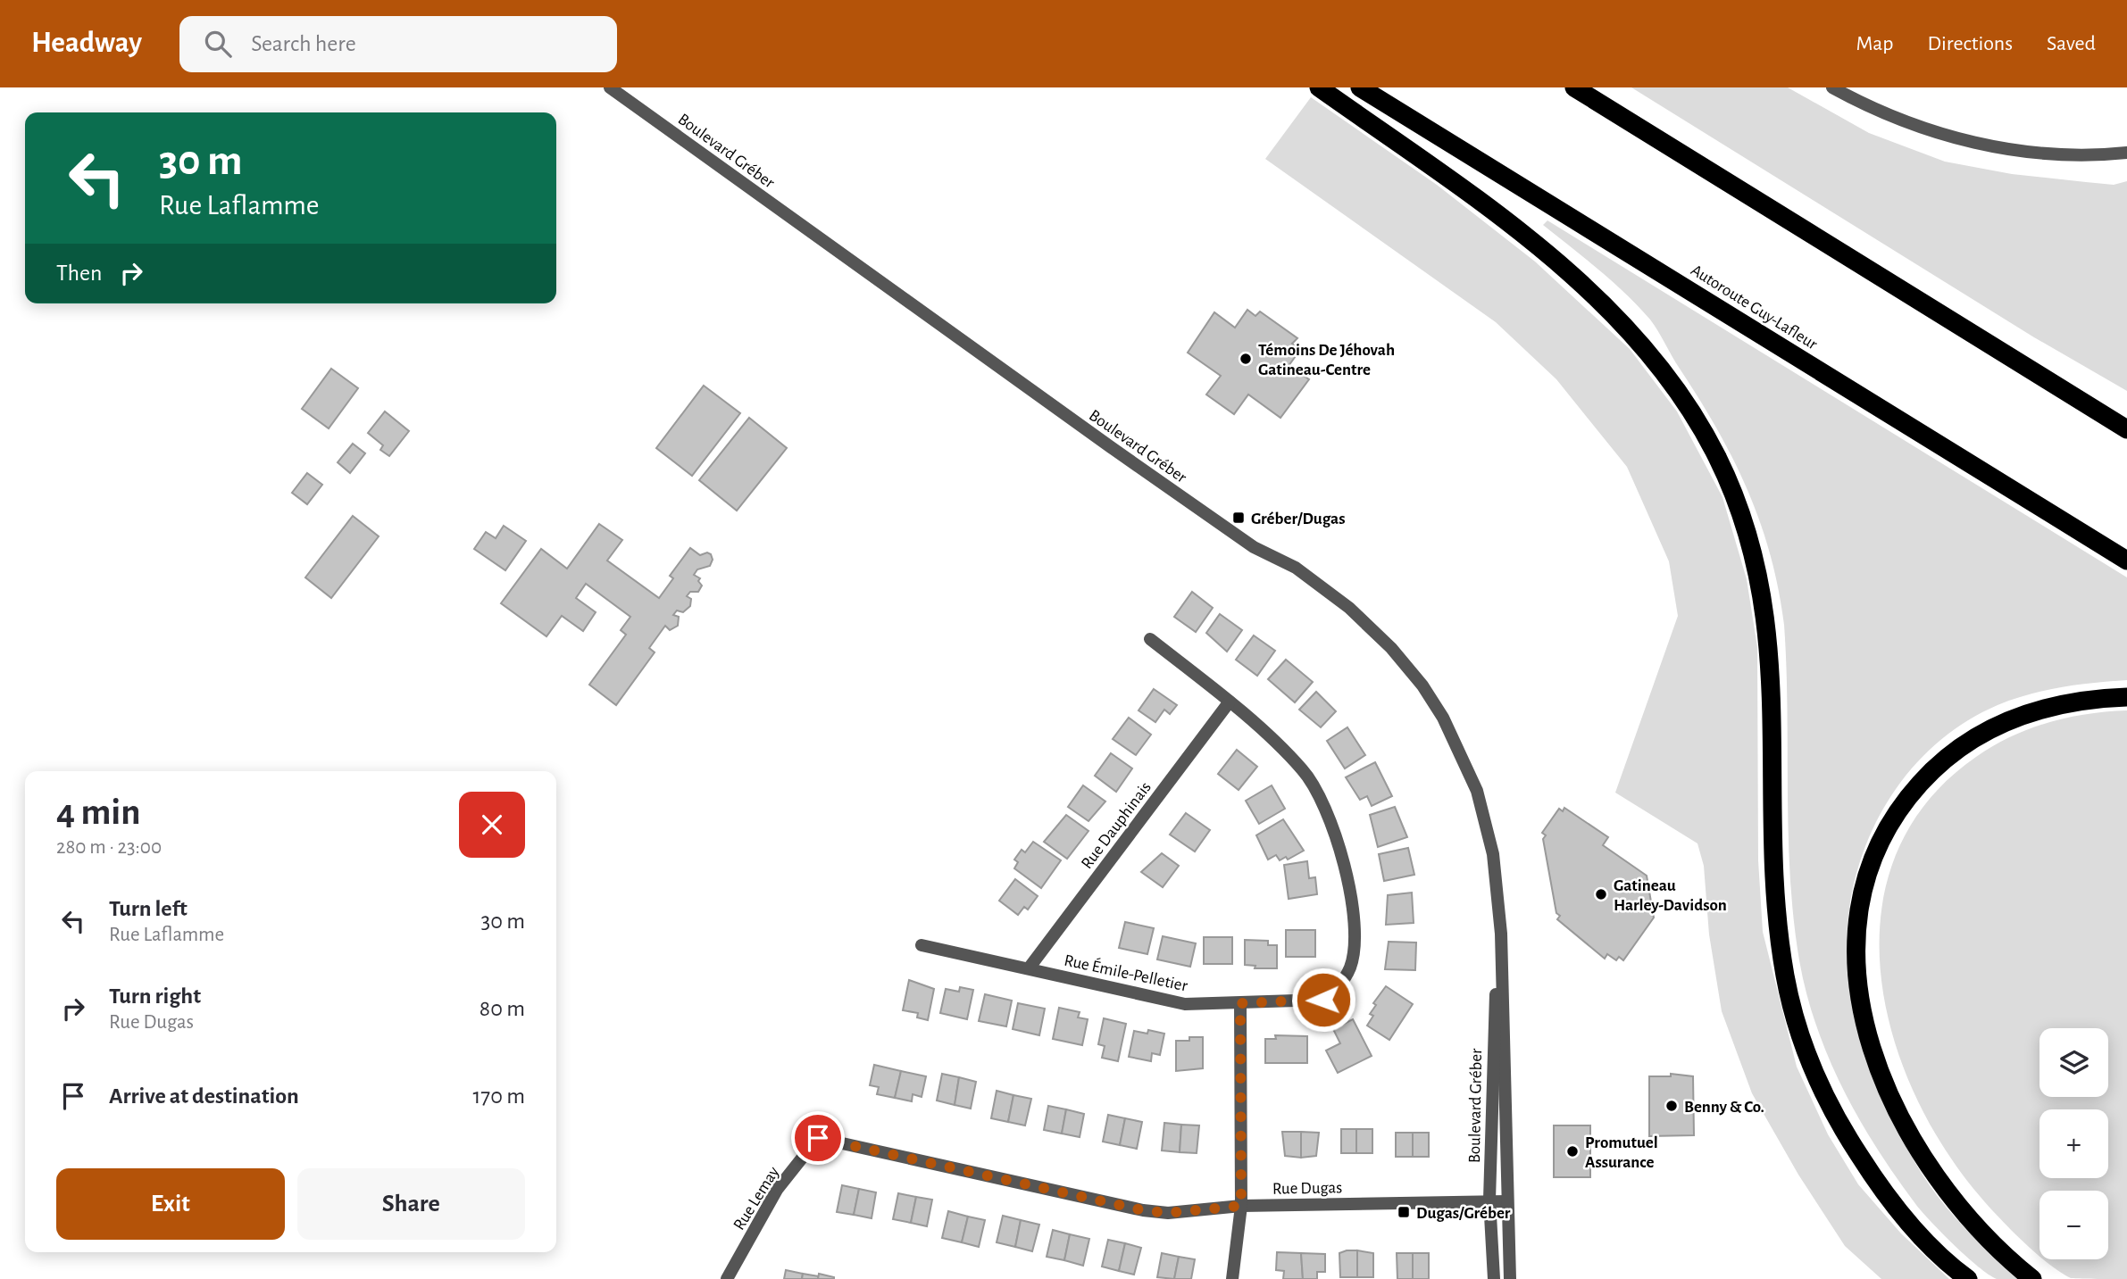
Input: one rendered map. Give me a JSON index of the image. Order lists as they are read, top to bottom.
{
  "streets": {
    "highway": ["Autoroute Guy-Lafleur"],
    "street": [
      "Boulevard Gréber",
      "Rue Dauphinais",
      "Rue Émile-Pelletier",
      "Rue Dugas",
      "Rue Lemay"
    ]
  },
  "crossings": [
    ["Boulevard Gréber", "Rue Dugas"],
    ["Rue Dauphinais", "Rue Émile-Pelletier"],
    ["Rue Dugas", "Rue Lemay"]
  ],
  "places": {
    "other": [
      "Témoins De Jéhovah Gatineau-Centre",
      "Gatineau Harley-Davidson",
      "Benny & Co.",
      "Promutuel Assurance"
    ],
    "transit": ["Gréber/Dugas", "Dugas/Gréber"]
  },
  "page": {
    "header": "Headway",
    "search": "Search here",
    "nav": ["Map", "Directions", "Saved"],
    "turn": ["30 m", "Rue Laflamme"],
    "then": "Then",
    "heading": ["4 min", "280 m · 23:00"],
    "list": [
      {
        "name": "Turn left",
        "note": "Rue Laflamme",
        "value": "30 m"
      },
      {
        "name": "Turn right",
        "note": "Rue Dugas",
        "value": "80 m"
      },
      {
        "name": "Arrive at destination",
        "value": "170 m"
      }
    ],
    "map_buttons": ["+", "−"],
    "buttons": ["Exit", "Share"]
  }
}
